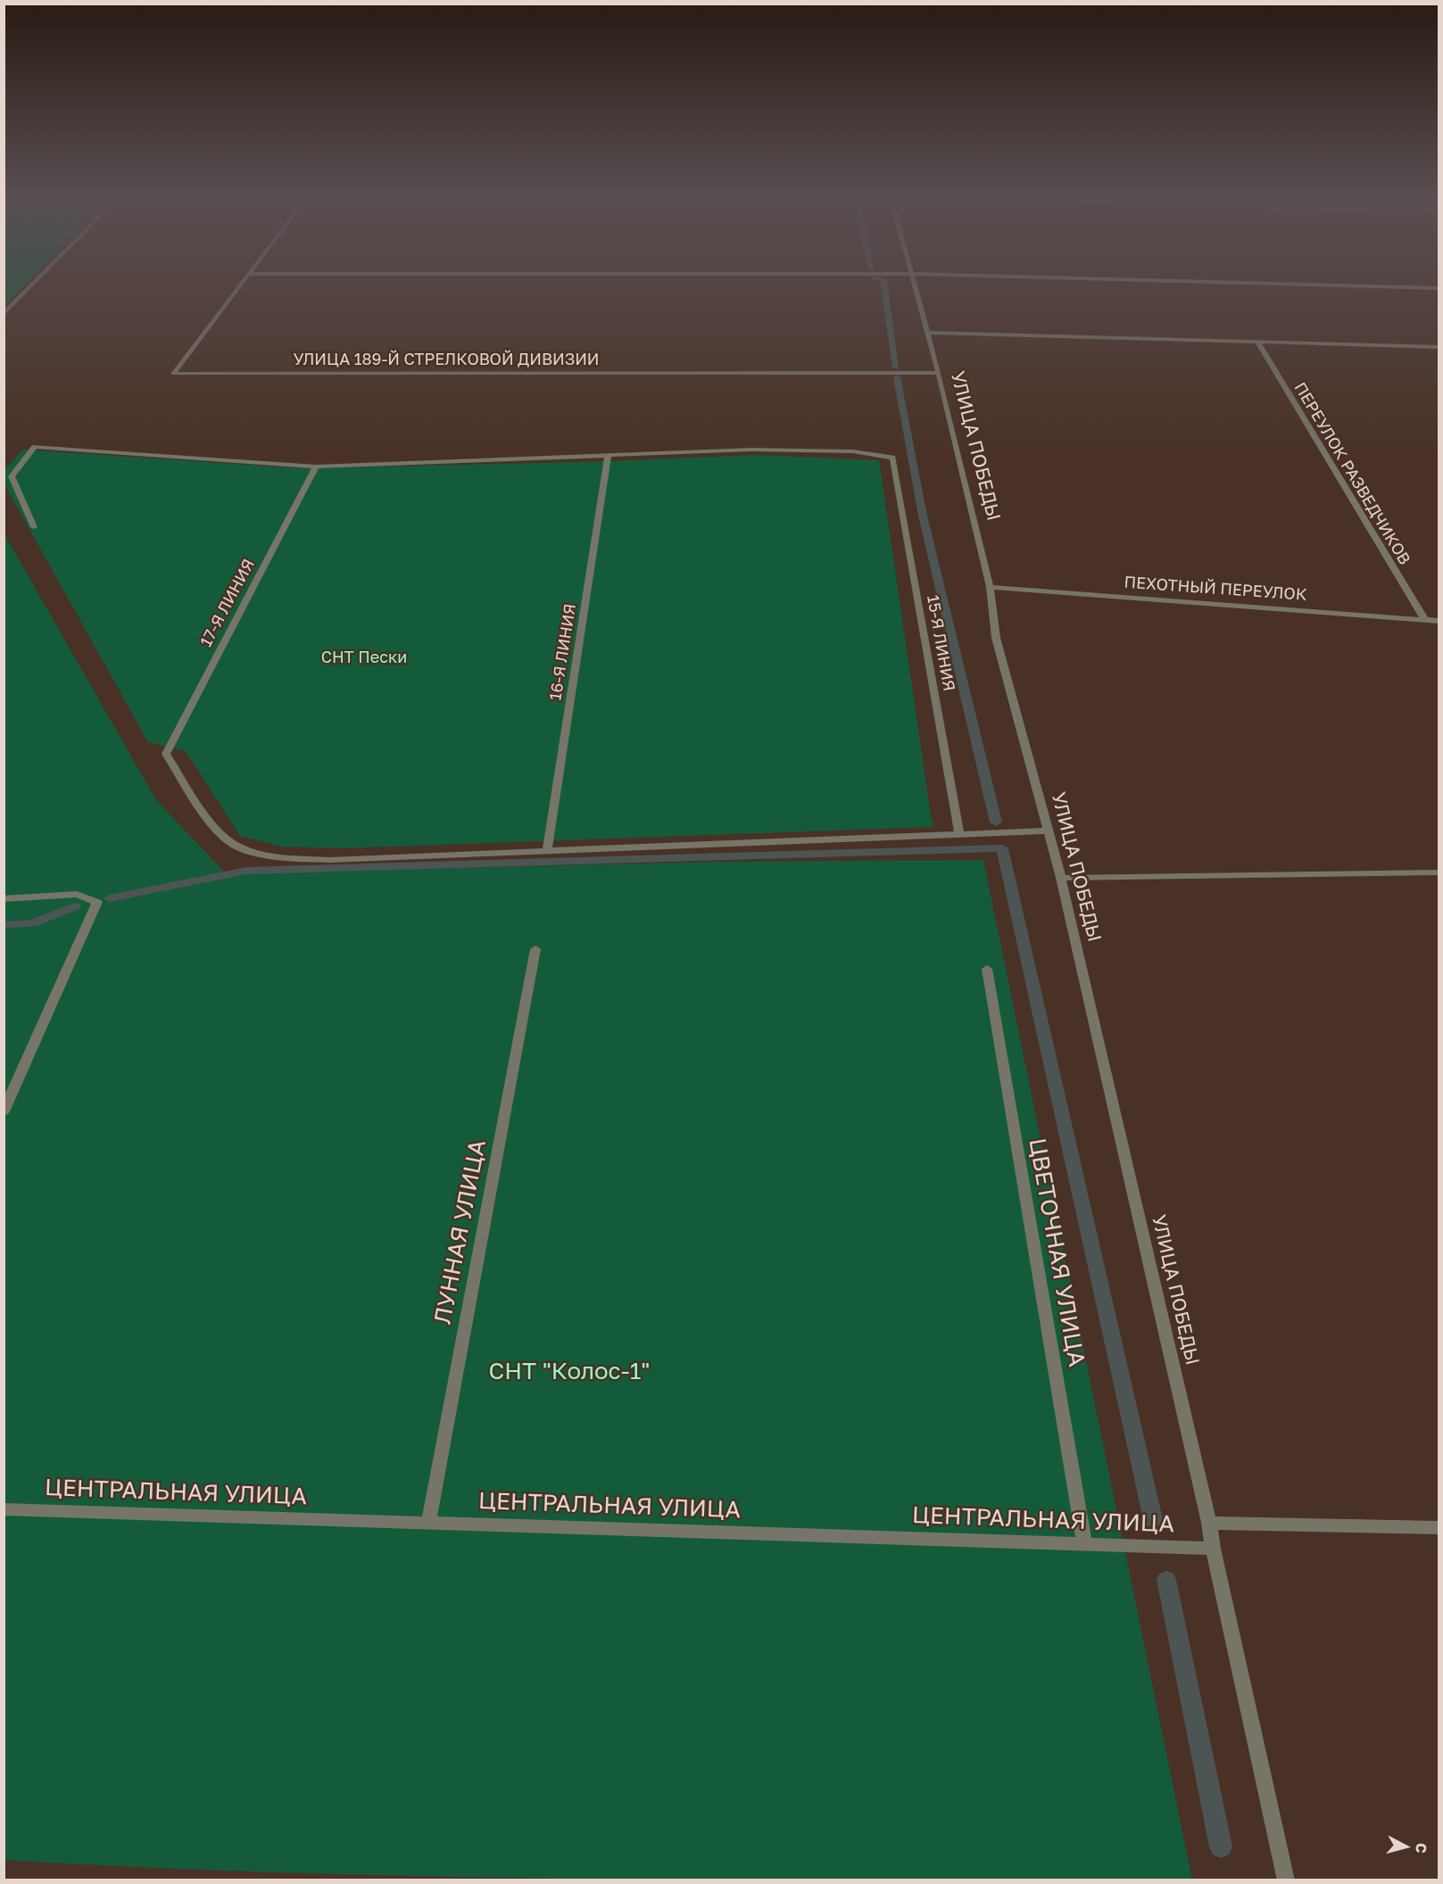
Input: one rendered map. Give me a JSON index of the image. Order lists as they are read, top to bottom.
{
  "streets": {
    "street": [
      "УЛИЦА 189-Й СТРЕЛКОВОЙ ДИВИЗИИ",
      "УЛИЦА ПОБЕДЫ",
      "ПЕРЕУЛОК РАЗВЕДЧИКОВ",
      "ПЕХОТНЫЙ ПЕРЕУЛОК",
      "17-Я ЛИНИЯ",
      "15-Я ЛИНИЯ",
      "16-Я ЛИНИЯ",
      "ЛУННАЯ УЛИЦА",
      "ЦВЕТОЧНАЯ УЛИЦА",
      "ЦЕНТРАЛЬНАЯ УЛИЦА"
    ]
  },
  "crossings": [
    ["УЛИЦА 189-Й СТРЕЛКОВОЙ ДИВИЗИИ", "УЛИЦА ПОБЕДЫ"],
    ["УЛИЦА ПОБЕДЫ", "ПЕХОТНЫЙ ПЕРЕУЛОК"],
    ["УЛИЦА ПОБЕДЫ", "ЦЕНТРАЛЬНАЯ УЛИЦА"],
    ["ПЕРЕУЛОК РАЗВЕДЧИКОВ", "ПЕХОТНЫЙ ПЕРЕУЛОК"],
    ["17-Я ЛИНИЯ", "16-Я ЛИНИЯ"],
    ["15-Я ЛИНИЯ", "16-Я ЛИНИЯ"],
    ["ЛУННАЯ УЛИЦА", "ЦЕНТРАЛЬНАЯ УЛИЦА"],
    ["ЦВЕТОЧНАЯ УЛИЦА", "ЦЕНТРАЛЬНАЯ УЛИЦА"]
  ],
  "parks": ["СНТ Пески", "СНТ \"Колос-1\""],
  "north": "right"
}
